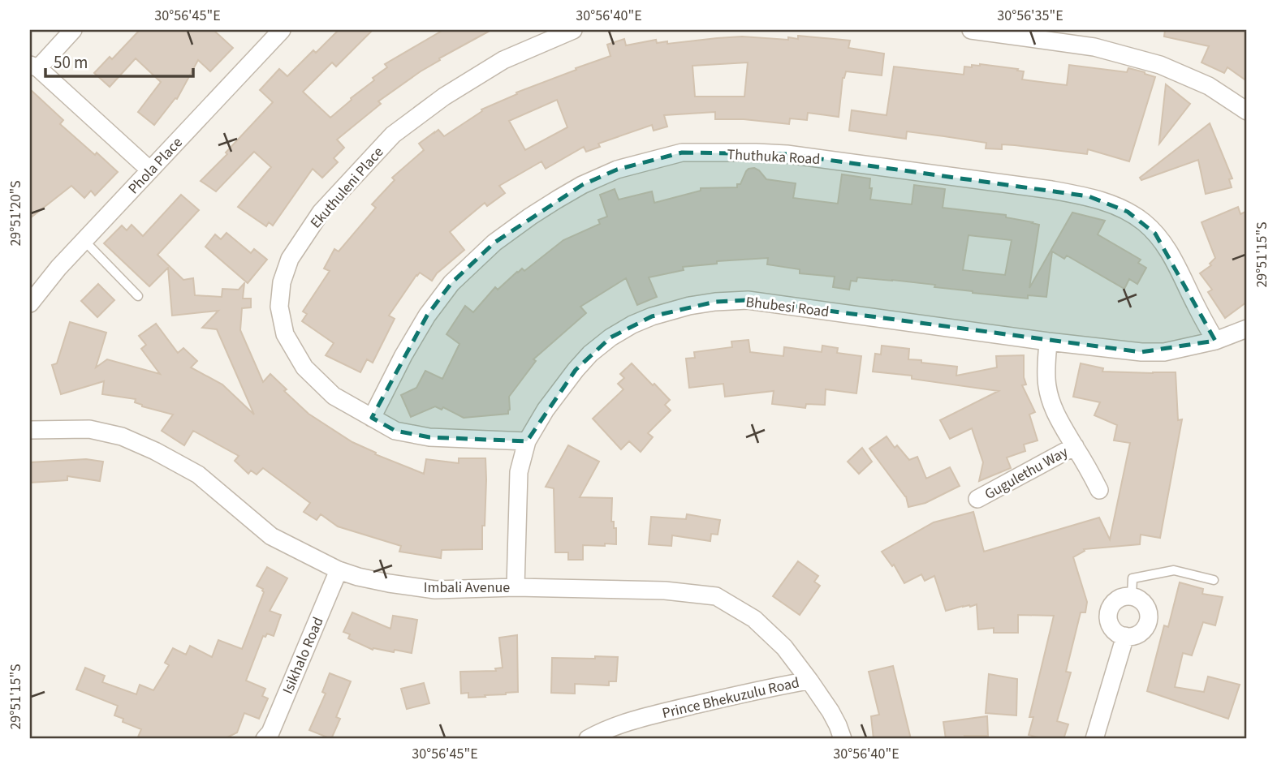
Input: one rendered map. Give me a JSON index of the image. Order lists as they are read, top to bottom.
{
  "streets": {
    "street": [
      "Thuthuka Road",
      "Phola Place",
      "Ekuthuleni Place",
      "Bhubesi Road",
      "Gugulethu Way",
      "Imbali Avenue",
      "Isikhalo Road",
      "Prince Bhekuzulu Road"
    ]
  },
  "crossings": [
    ["Thuthuka Road", "Ekuthuleni Place"],
    ["Thuthuka Road", "Bhubesi Road"],
    ["Ekuthuleni Place", "Bhubesi Road"],
    ["Bhubesi Road", "Gugulethu Way"],
    ["Bhubesi Road", "Imbali Avenue"],
    ["Imbali Avenue", "Isikhalo Road"],
    ["Imbali Avenue", "Prince Bhekuzulu Road"]
  ],
  "scale_bar": "50 m",
  "coordinates": [
    "30°56'45\"E",
    "30°56'40\"E",
    "30°56'35\"E",
    "29°51'20\"S",
    "29°51'15\"S"
  ]
}
